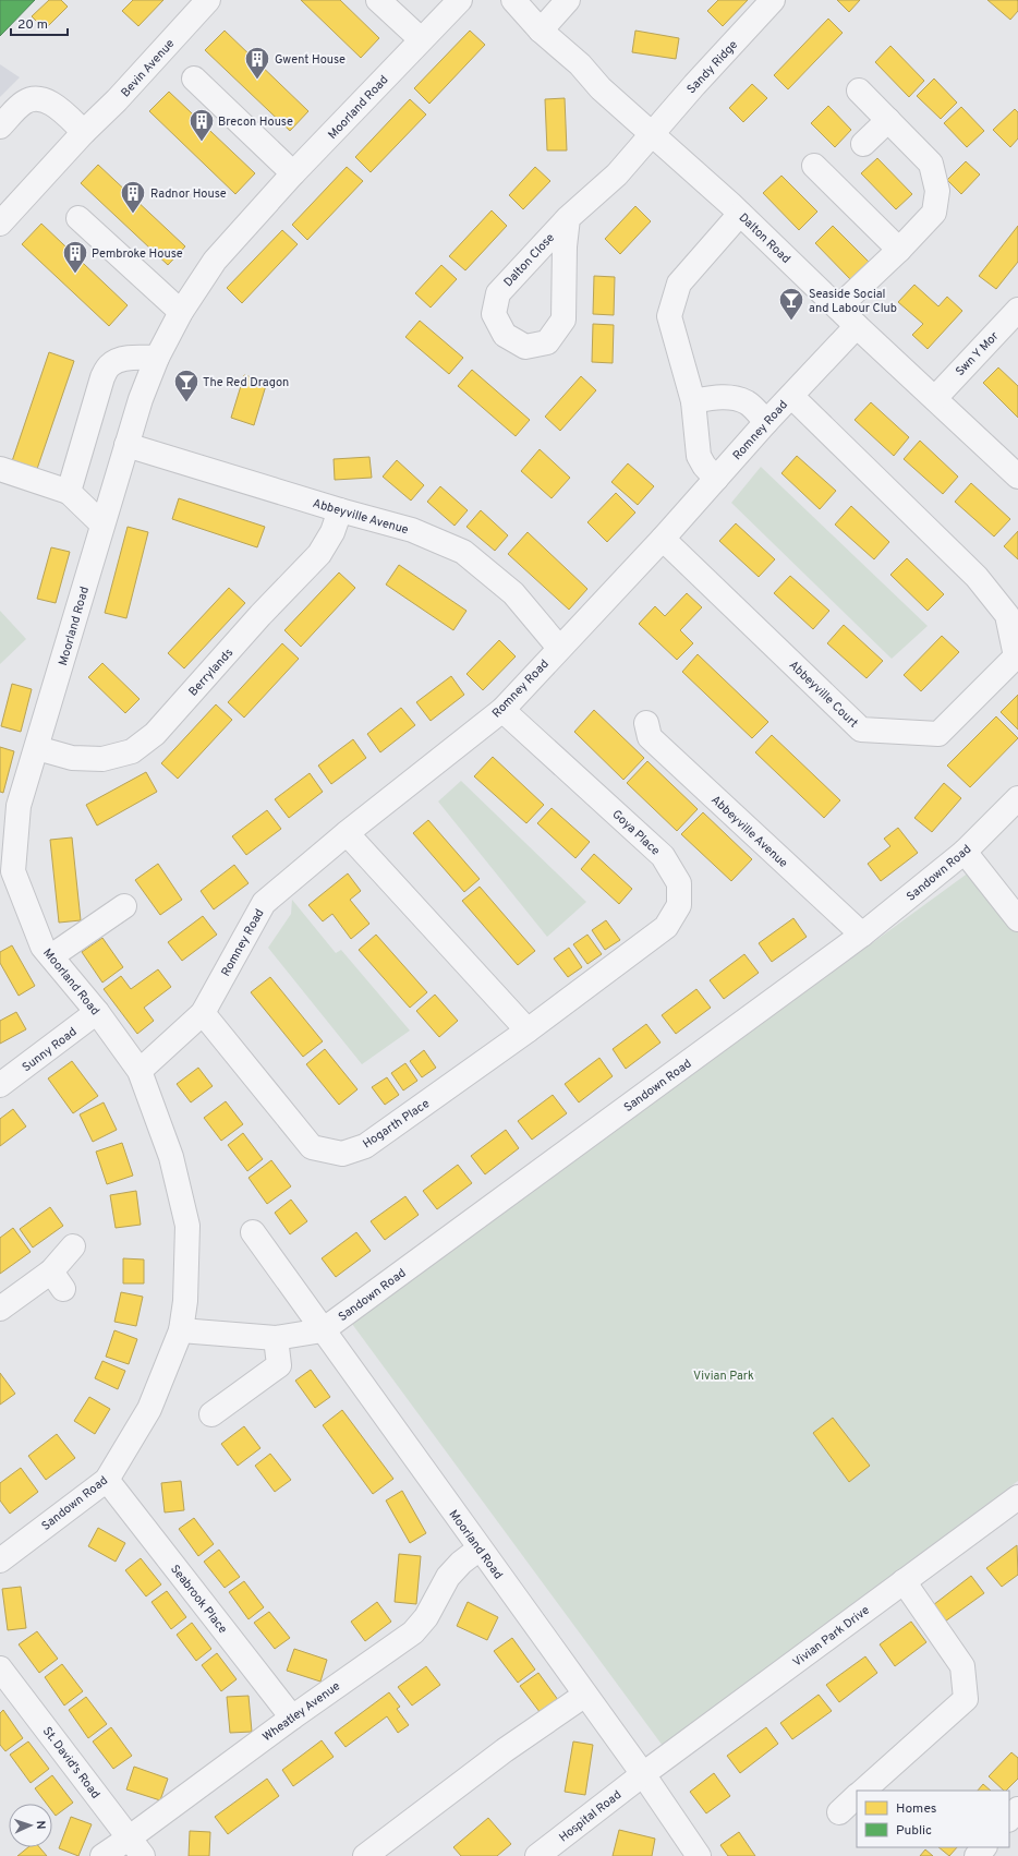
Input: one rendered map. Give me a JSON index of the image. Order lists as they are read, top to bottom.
{
  "streets": {
    "street": [
      "Sandy Ridge",
      "Bevin Avenue",
      "Moorland Road",
      "Dalton Road",
      "Dalton Close",
      "Swn Y Mor",
      "Romney Road",
      "Abbeyville Avenue",
      "Berrylands",
      "Abbeyville Court",
      "Goya Place",
      "Sandown Road",
      "Sunny Road",
      "Hogarth Place",
      "Seabrook Place",
      "Vivian Park Drive",
      "Wheatley Avenue",
      "St. David's Road",
      "Hospital Road"
    ]
  },
  "crossings": [
    ["Sandy Ridge", "Dalton Road"],
    ["Sandy Ridge", "Dalton Close"],
    ["Moorland Road", "Romney Road"],
    ["Moorland Road", "Abbeyville Avenue"],
    ["Moorland Road", "Berrylands"],
    ["Moorland Road", "Sandown Road"],
    ["Moorland Road", "Sunny Road"],
    ["Moorland Road", "Vivian Park Drive"],
    ["Moorland Road", "Wheatley Avenue"],
    ["Moorland Road", "Hospital Road"],
    ["Dalton Road", "Dalton Close"],
    ["Dalton Road", "Swn Y Mor"],
    ["Dalton Road", "Romney Road"],
    ["Romney Road", "Abbeyville Avenue"],
    ["Romney Road", "Abbeyville Court"],
    ["Romney Road", "Goya Place"],
    ["Romney Road", "Hogarth Place"],
    ["Abbeyville Avenue", "Berrylands"],
    ["Abbeyville Avenue", "Sandown Road"],
    ["Goya Place", "Hogarth Place"],
    ["Sandown Road", "Seabrook Place"],
    ["Seabrook Place", "Wheatley Avenue"],
    ["Vivian Park Drive", "Hospital Road"],
    ["Wheatley Avenue", "St. David's Road"]
  ],
  "parks": ["Vivian Park"],
  "places": {
    "building": [
      "Gwent House",
      "Brecon House",
      "Radnor House",
      "Pembroke House"
    ],
    "bar": ["Seaside Social and Labour Club", "The Red Dragon"]
  },
  "legend": ["Homes", "Public"],
  "scale_bar": "20 m",
  "north": "right"
}
